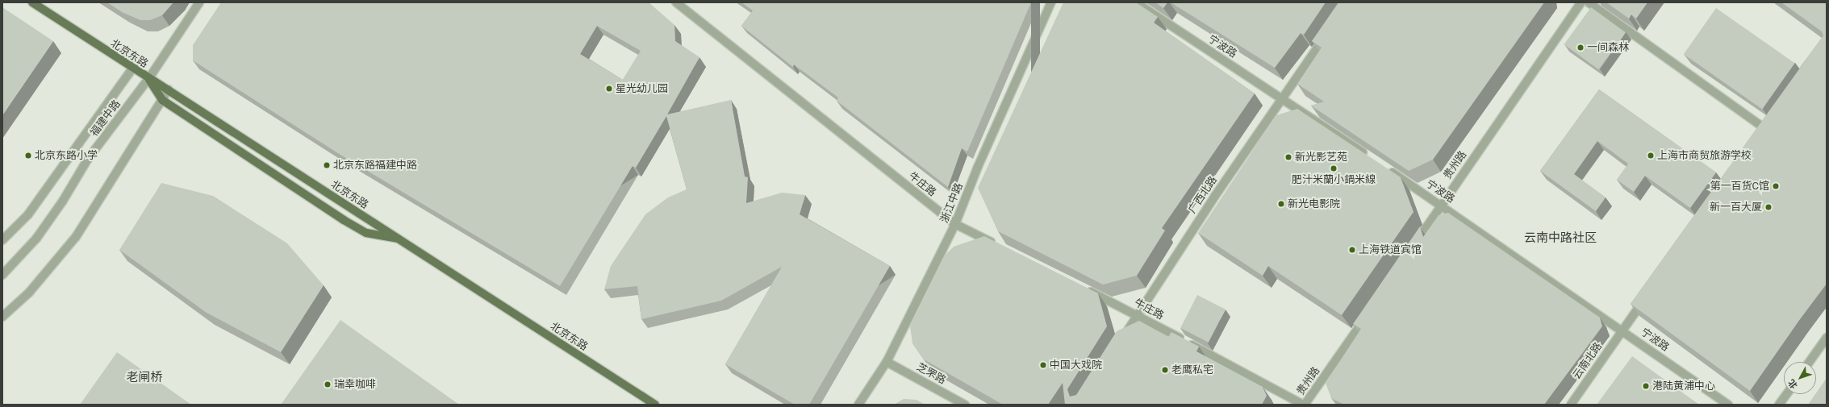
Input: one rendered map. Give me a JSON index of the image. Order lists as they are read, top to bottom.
{
  "streets": {
    "main road": ["北京东路"],
    "street": [
      "宁波路",
      "福建中路",
      "贵州路",
      "牛庄路",
      "广西北路",
      "浙江中路",
      "云南北路",
      "芝罘路"
    ]
  },
  "crossings": [
    ["宁波路", "贵州路"],
    ["宁波路", "广西北路"],
    ["宁波路", "云南北路"],
    ["北京东路", "福建中路"],
    ["贵州路", "牛庄路"],
    ["牛庄路", "广西北路"],
    ["牛庄路", "浙江中路"],
    ["浙江中路", "芝罘路"]
  ],
  "districts": ["云南中路社区", "老闸桥"],
  "places": [
    "一间森林",
    "星光幼儿园",
    "北京东路小学",
    "上海市商贸旅游学校",
    "新光影艺苑",
    "北京东路福建中路",
    "肥汁米蘭小鍋米線",
    "第一百货C馆",
    "新光电影院",
    "新一百大厦",
    "上海铁道宾馆",
    "中国大戏院",
    "老鹰私宅",
    "瑞幸咖啡",
    "港陆黄浦中心"
  ],
  "north": "bottom left"
}
